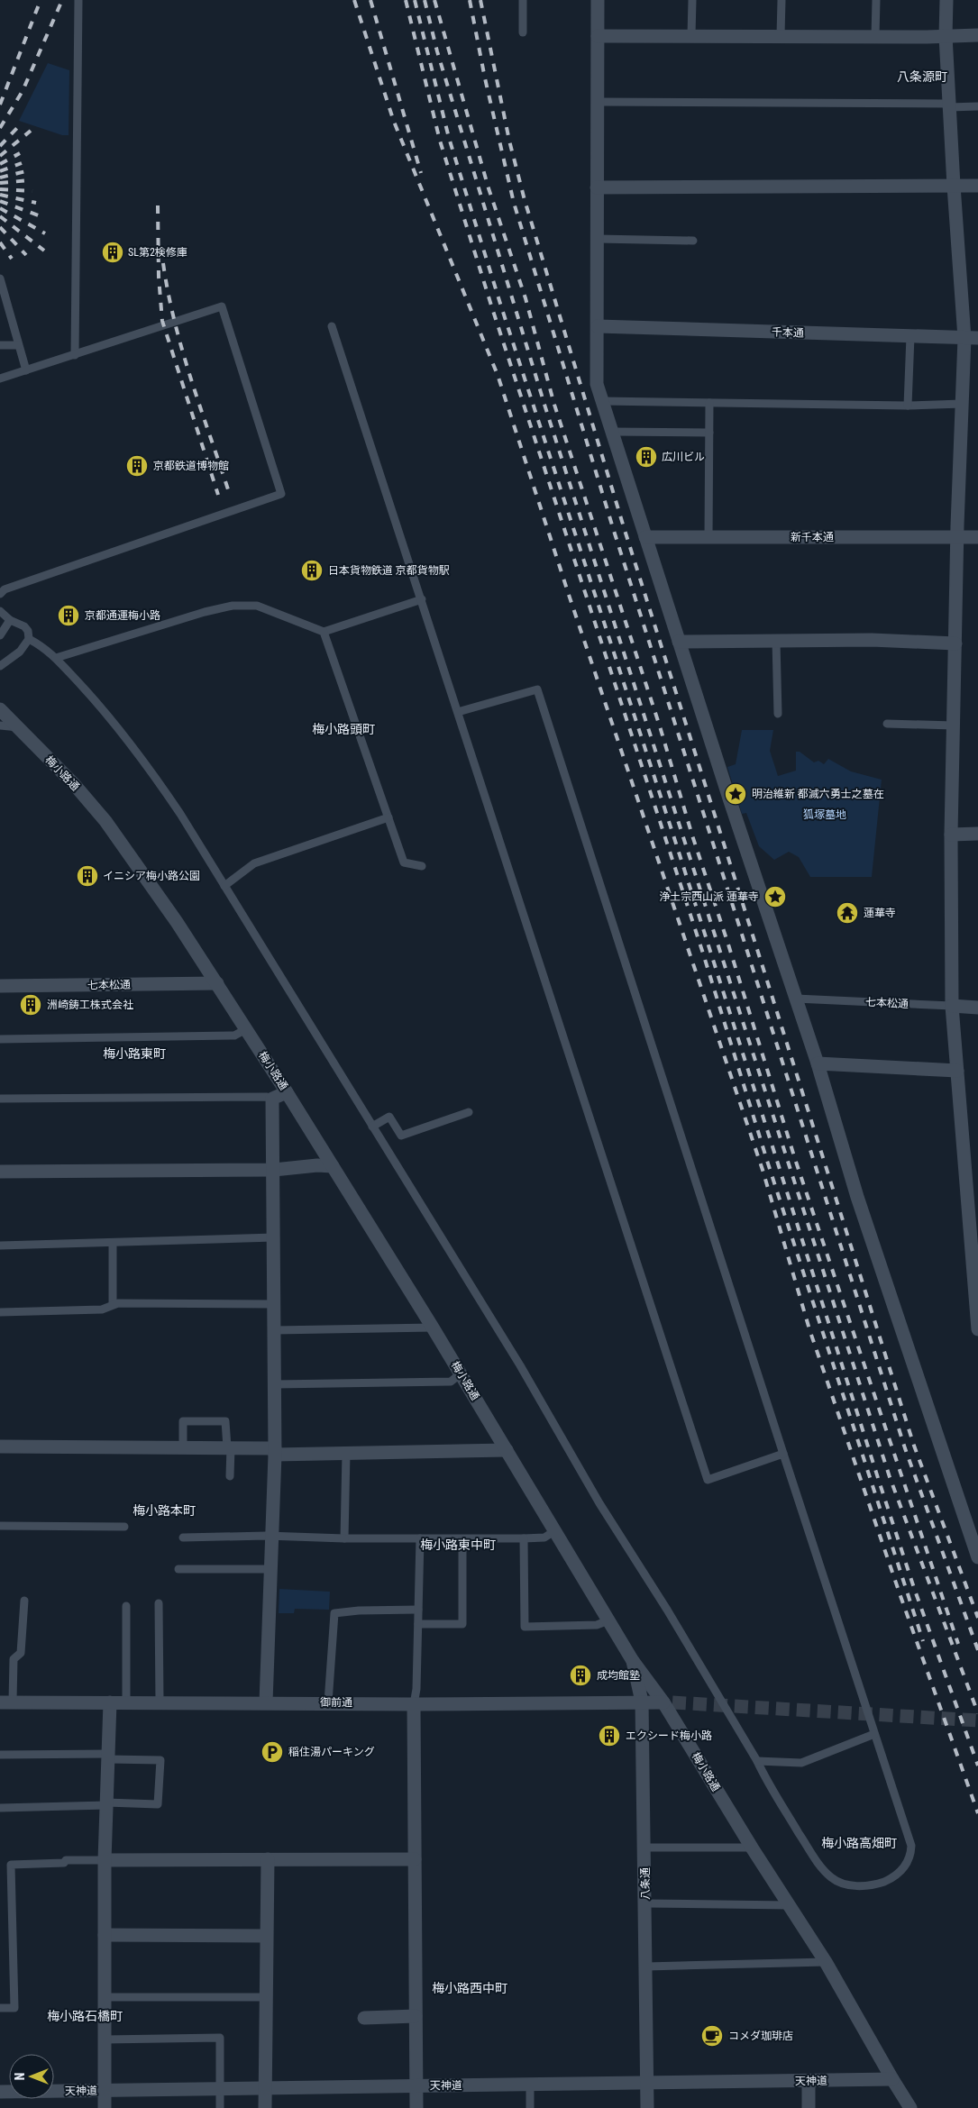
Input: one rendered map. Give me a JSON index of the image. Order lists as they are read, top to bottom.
{
  "streets": {
    "street": [
      "千本通",
      "新千本通",
      "梅小路通",
      "七本松通",
      "御前通",
      "八条通",
      "天神道"
    ]
  },
  "crossings": [
    ["梅小路通", "七本松通"],
    ["梅小路通", "御前通"],
    ["梅小路通", "八条通"],
    ["梅小路通", "天神道"],
    ["御前通", "八条通"],
    ["八条通", "天神道"]
  ],
  "districts": [
    "八条源町",
    "梅小路頭町",
    "梅小路東町",
    "梅小路本町",
    "梅小路東中町",
    "梅小路高畑町",
    "梅小路西中町",
    "梅小路石橋町"
  ],
  "parks": ["狐塚墓地"],
  "places": {
    "building": [
      "SL第2検修庫",
      "広川ビル",
      "京都鉄道博物館",
      "日本貨物鉄道 京都貨物駅",
      "京都通運梅小路",
      "イニシア梅小路公園",
      "洲崎鋳工株式会社",
      "成均館塾",
      "エクシード梅小路"
    ],
    "place": ["明治維新 都滅六勇士之墓在", "浄土宗西山派 蓮華寺"],
    "temple": ["蓮華寺"],
    "parking": ["稲住湯パーキング"],
    "cafe": ["コメダ珈琲店"]
  },
  "north": "left"
}
